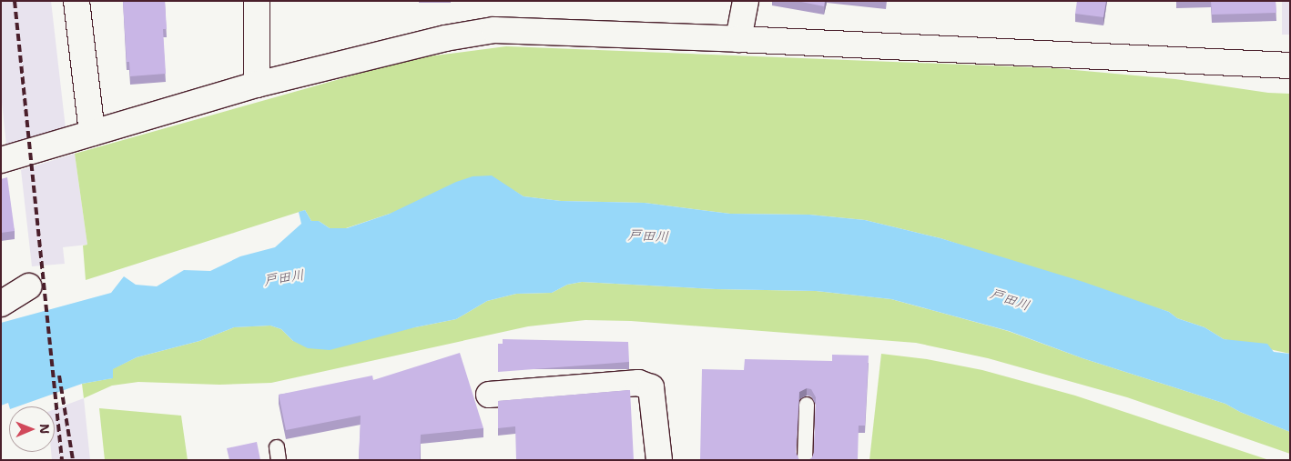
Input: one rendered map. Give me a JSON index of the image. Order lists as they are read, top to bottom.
{
  "water": ["戸田川"],
  "north": "right"
}
